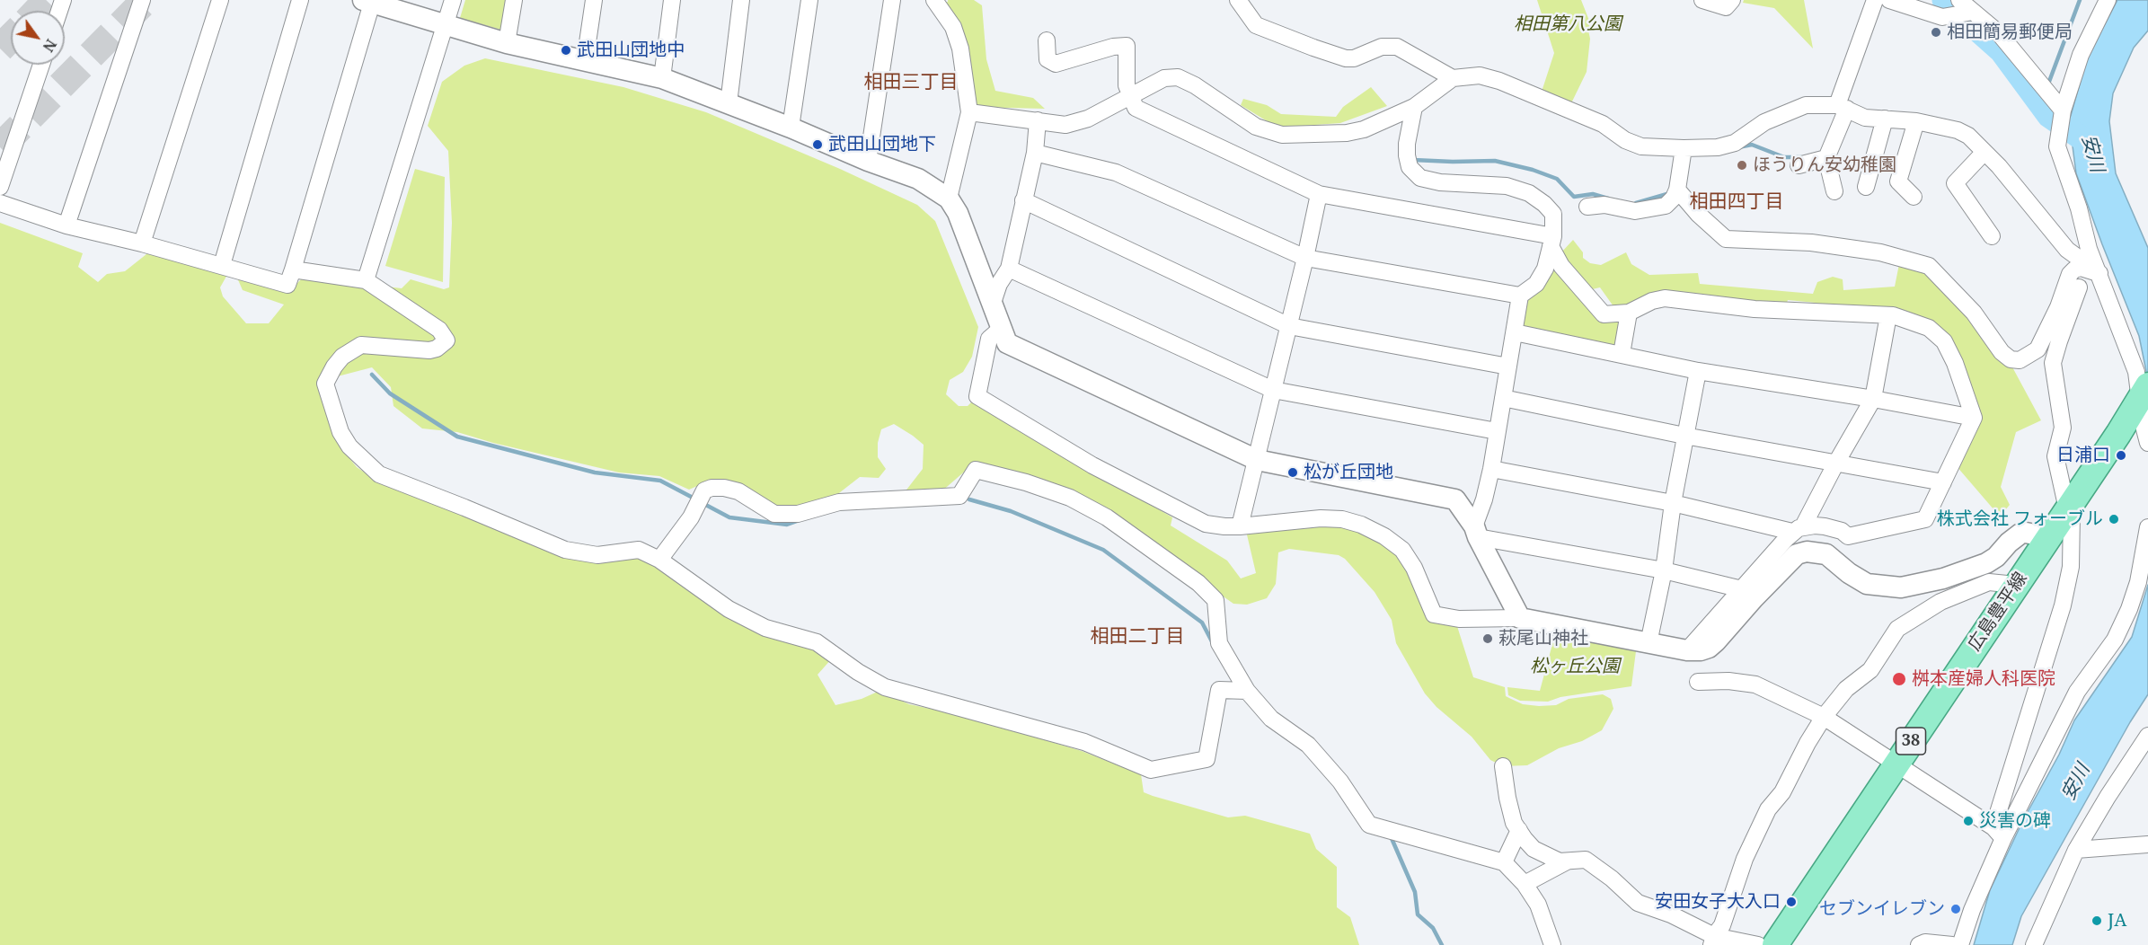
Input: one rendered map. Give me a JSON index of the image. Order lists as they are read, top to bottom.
{
  "streets": {
    "main road": ["広島豊平線", "38"]
  },
  "districts": ["相田三丁目", "相田四丁目", "相田二丁目"],
  "water": ["安川"],
  "parks": ["相田第八公園", "松ヶ丘公園"],
  "places": [
    "相田簡易郵便局",
    "武田山団地中",
    "武田山団地下",
    "ほうりん安幼稚園",
    "日浦口",
    "松が丘団地",
    "株式会社 フォーブル",
    "萩尾山神社",
    "桝本産婦人科医院",
    "災害の碑",
    "安田女子大入口",
    "セブンイレブン",
    "JA"
  ],
  "north": "bottom right"
}
